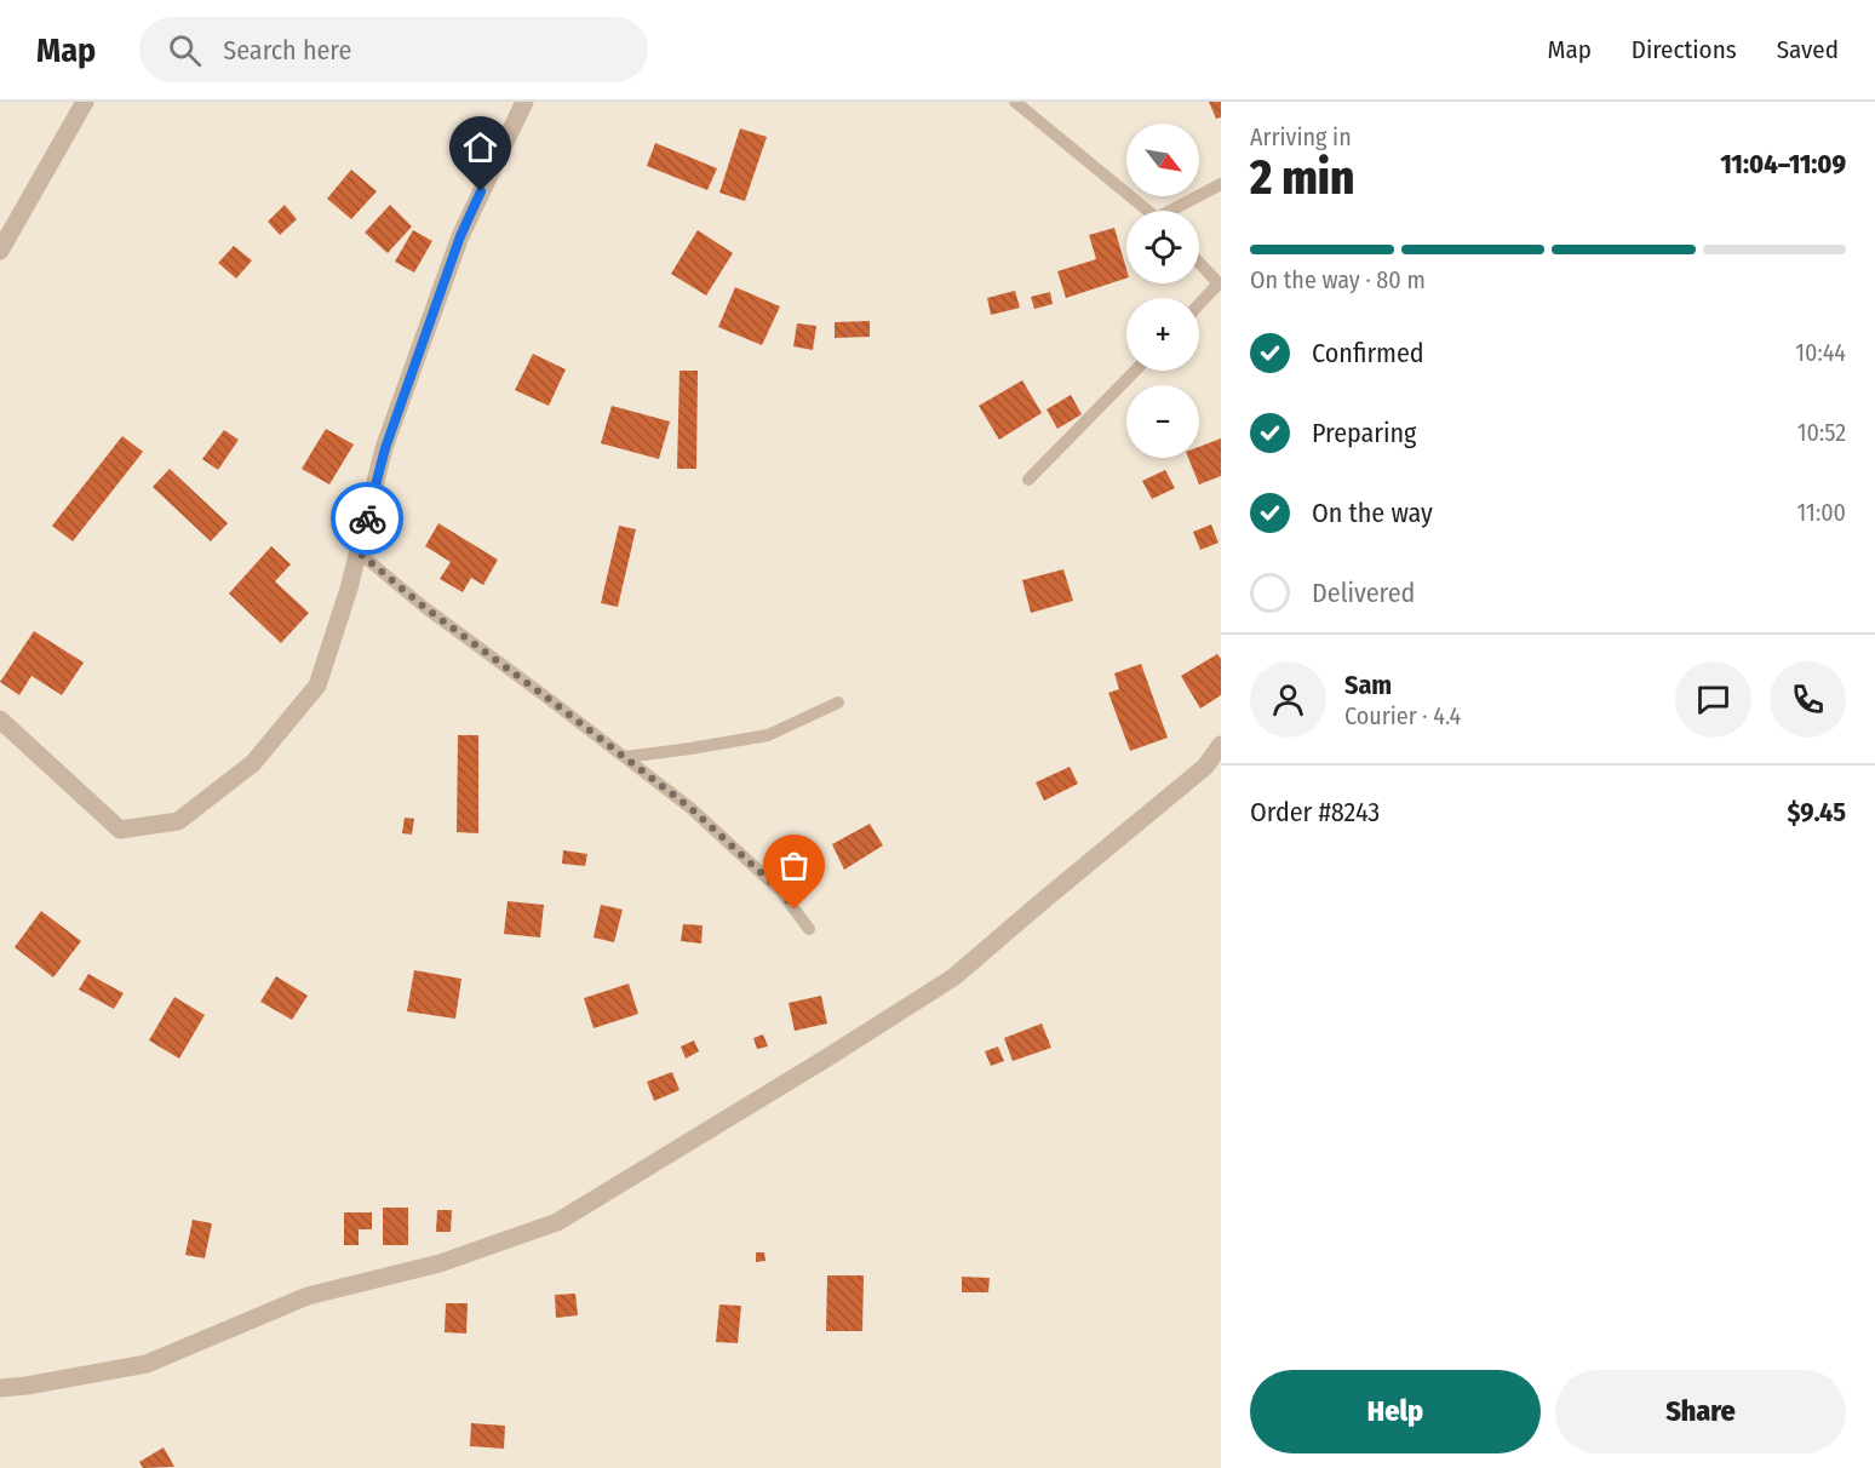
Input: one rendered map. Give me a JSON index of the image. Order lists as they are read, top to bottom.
{
  "north": "bottom right",
  "page": {
    "header": "Map",
    "search": "Search here",
    "nav": ["Map", "Directions", "Saved"],
    "heading": ["2 min", "Arriving in", "11:04–11:09"],
    "panel": [
      "Sam",
      "Courier · 4.4",
      "Order #8243",
      "$9.45"
    ],
    "map_buttons": ["+", "−"],
    "bar": "On the way · 80 m",
    "list": [
      ["Confirmed", "10:44"],
      ["Preparing", "10:52"],
      ["On the way", "11:00"],
      "Delivered"
    ],
    "buttons": ["Help", "Share"]
  }
}
